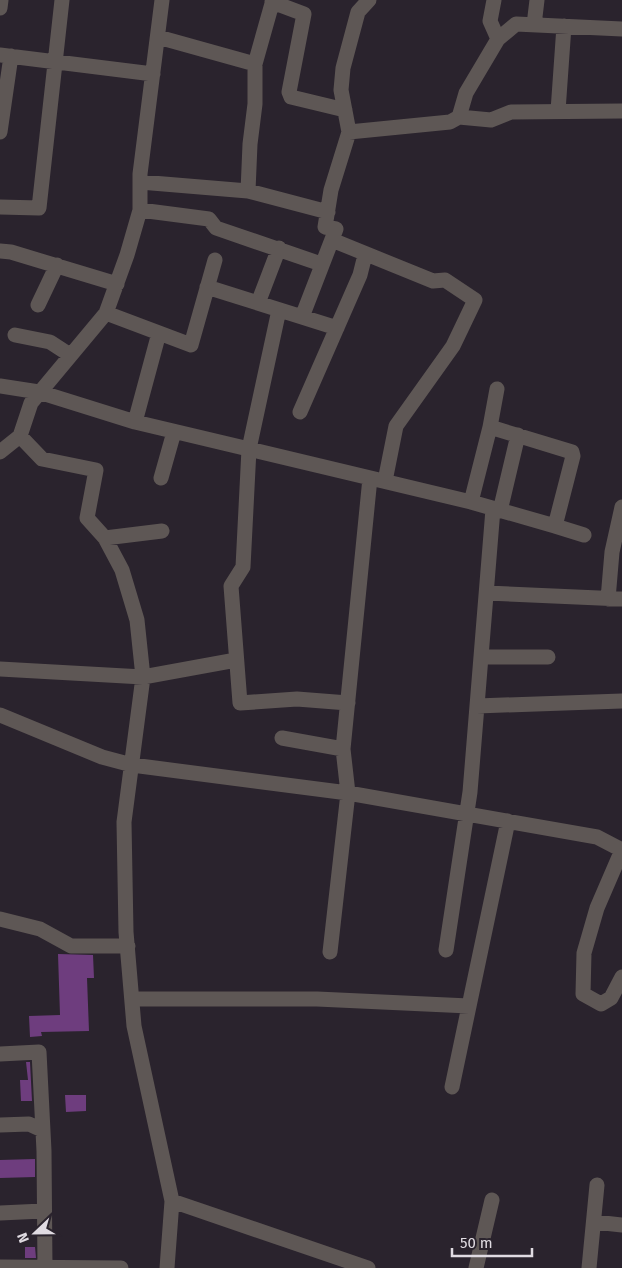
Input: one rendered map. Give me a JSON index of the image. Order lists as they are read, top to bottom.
{
  "scale_bar": "50 m",
  "north": "left"
}
